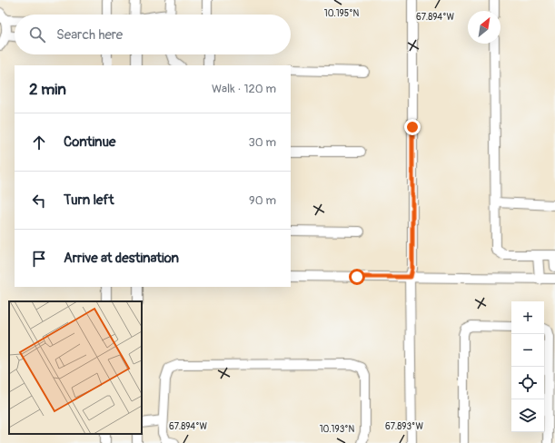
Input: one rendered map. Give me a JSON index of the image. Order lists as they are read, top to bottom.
{
  "north": "top right",
  "page": {
    "search": "Search here",
    "heading": ["2 min", "Walk · 120 m"],
    "list": [
      ["Continue", "30 m"],
      ["Turn left", "90 m"],
      "Arrive at destination"
    ],
    "map_buttons": ["+", "−"]
  },
  "coordinates": [
    "10.195°N",
    "67.894°W",
    "67.893°W",
    "10.193°N"
  ]
}
